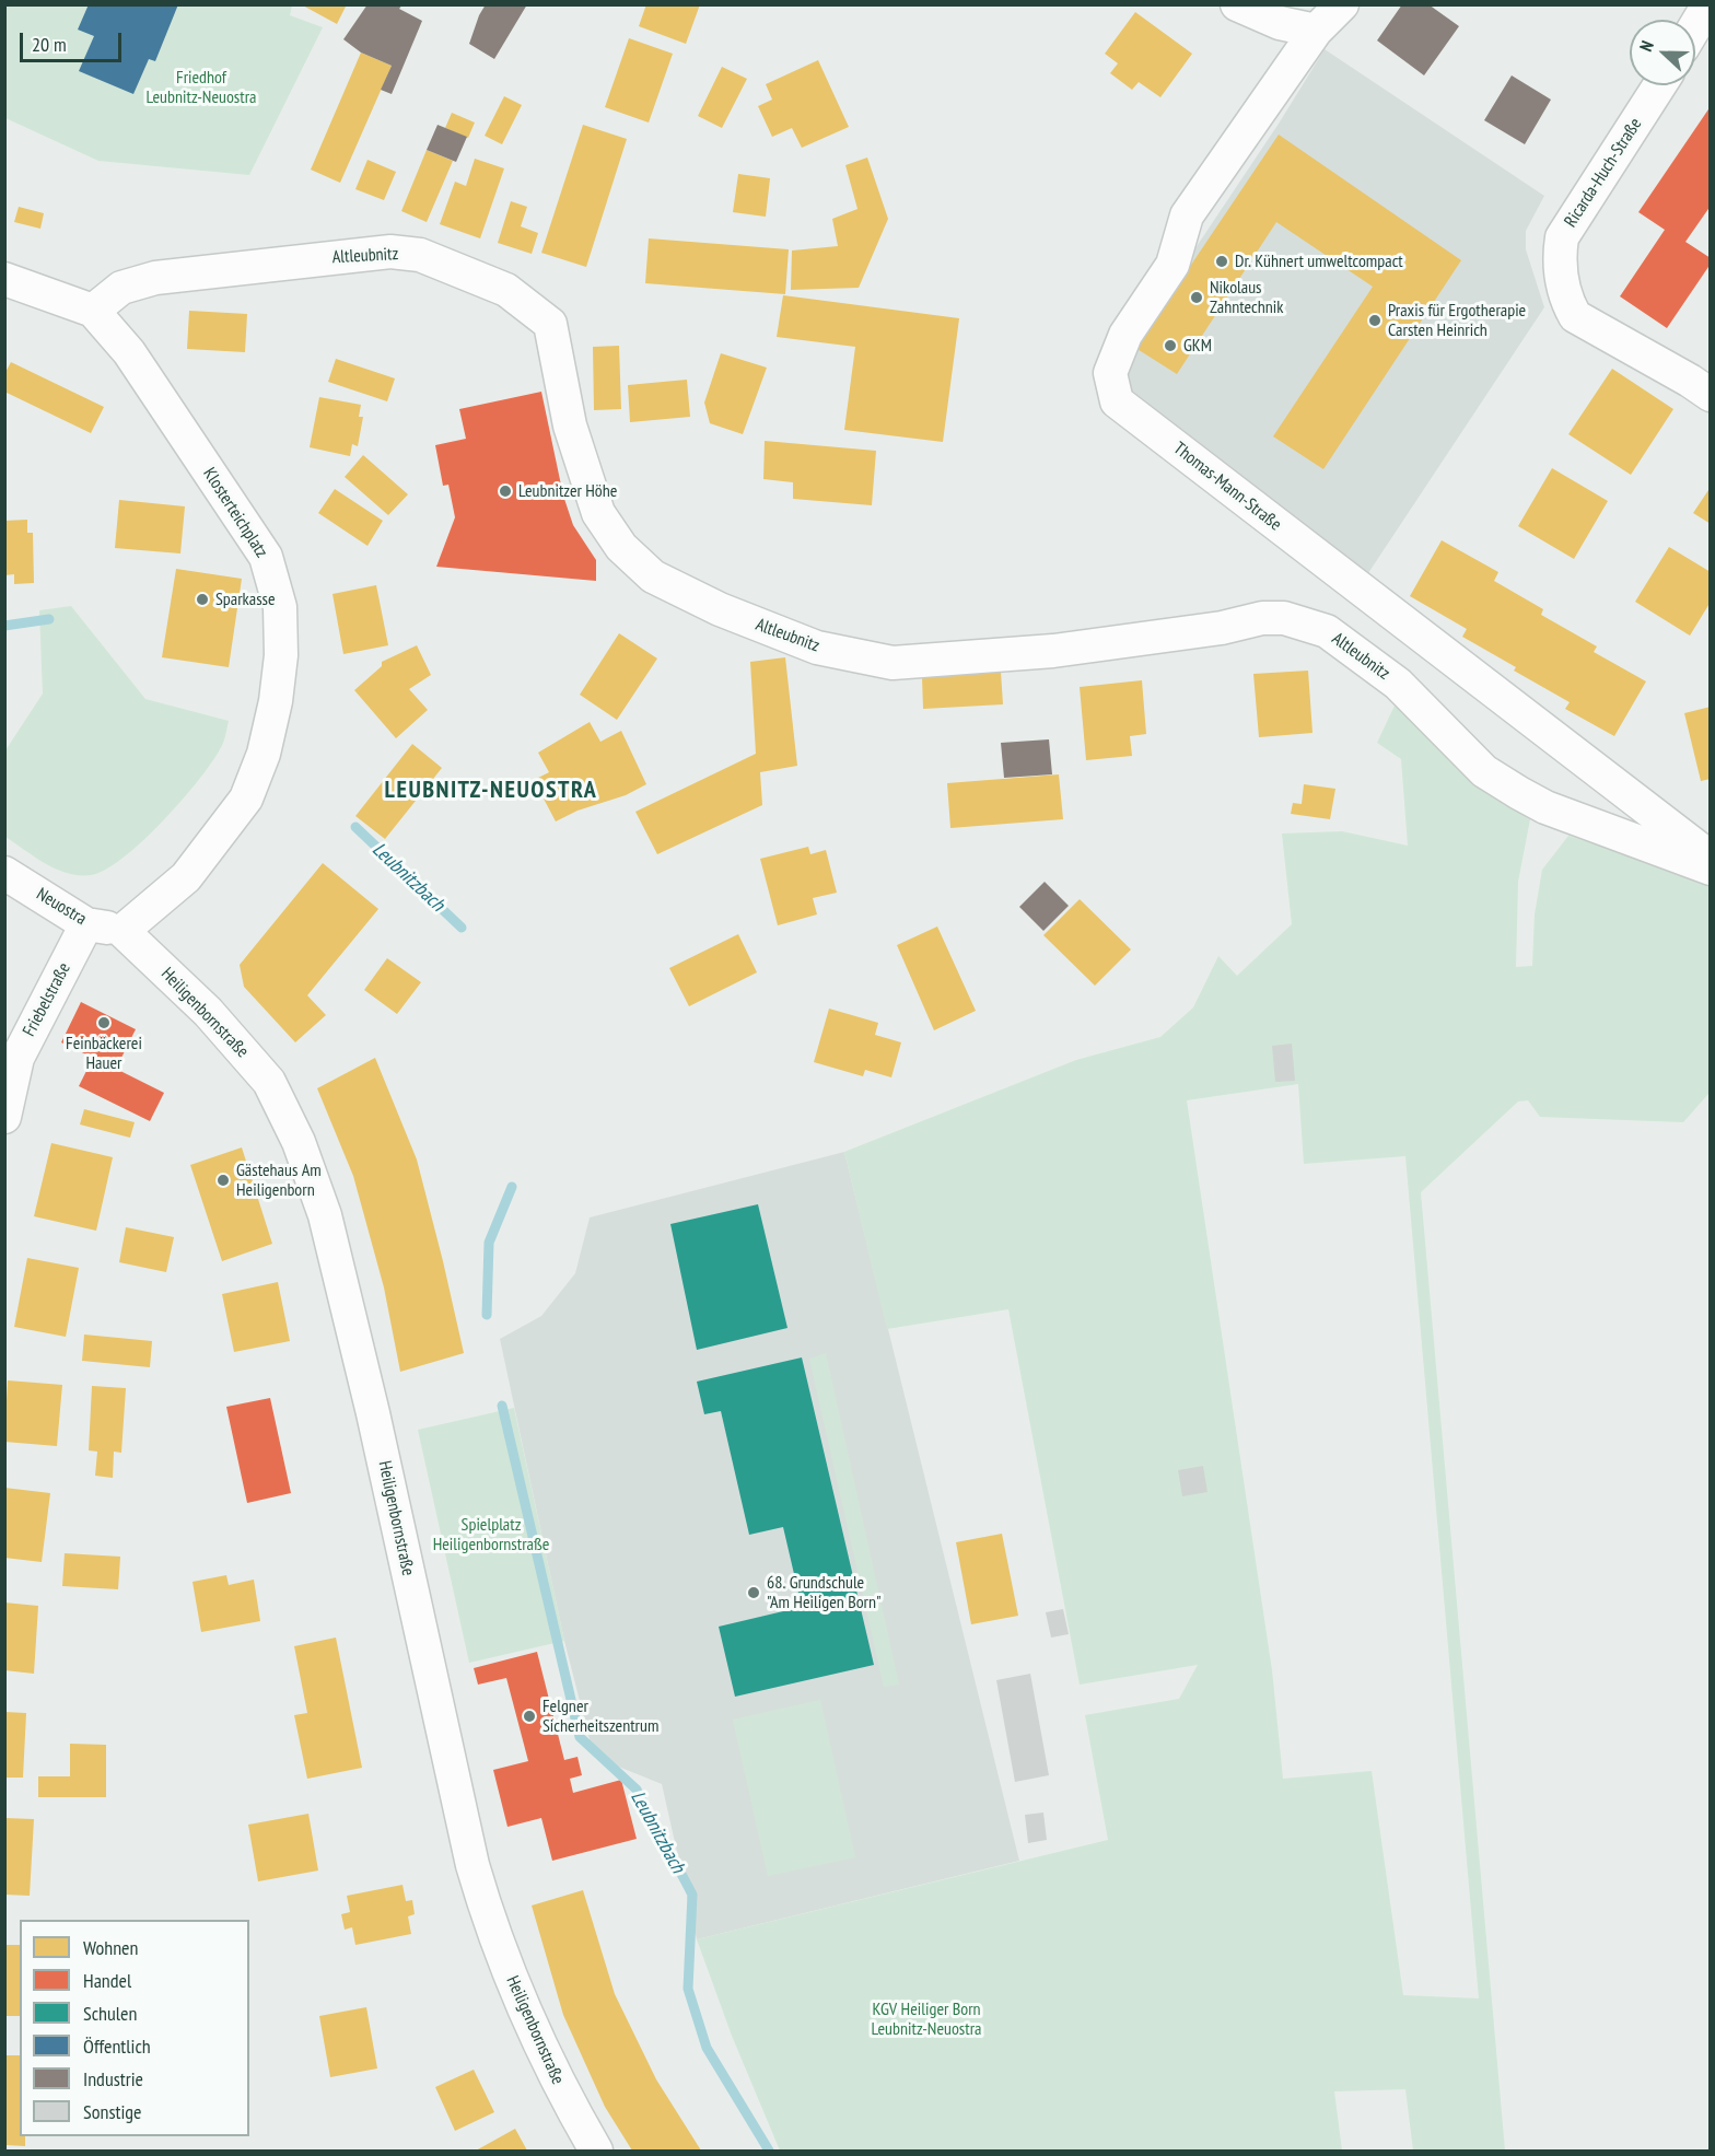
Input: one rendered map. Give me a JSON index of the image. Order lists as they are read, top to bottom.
{
  "streets": {
    "street": [
      "Ricarda-Huch-Straße",
      "Altleubnitz",
      "Thomas-Mann-Straße",
      "Klosterteichplatz",
      "Neuostra",
      "Friebelstraße",
      "Heiligenbornstraße"
    ]
  },
  "crossings": [
    ["Altleubnitz", "Klosterteichplatz"],
    ["Klosterteichplatz", "Neuostra"],
    ["Klosterteichplatz", "Heiligenbornstraße"],
    ["Neuostra", "Friebelstraße"],
    ["Neuostra", "Heiligenbornstraße"]
  ],
  "districts": ["LEUBNITZ-NEUOSTRA"],
  "water": ["Leubnitzbach"],
  "parks": ["Friedhof Leubnitz-Neuostra", "Spielplatz Heiligenbornstraße", "KGV Heiliger Born Leubnitz-Neuostra"],
  "places": [
    "Dr. Kühnert umweltcompact",
    "Nikolaus Zahntechnik",
    "Praxis für Ergotherapie Carsten Heinrich",
    "GKM",
    "Leubnitzer Höhe",
    "Sparkasse",
    "Feinbäckerei Hauer",
    "Gästehaus Am Heiligenborn",
    "68. Grundschule \"Am Heiligen Born\"",
    "Felgner Sicherheitszentrum"
  ],
  "legend": [
    "Wohnen",
    "Handel",
    "Schulen",
    "Öffentlich",
    "Industrie",
    "Sonstige"
  ],
  "scale_bar": "20 m",
  "north": "left"
}
